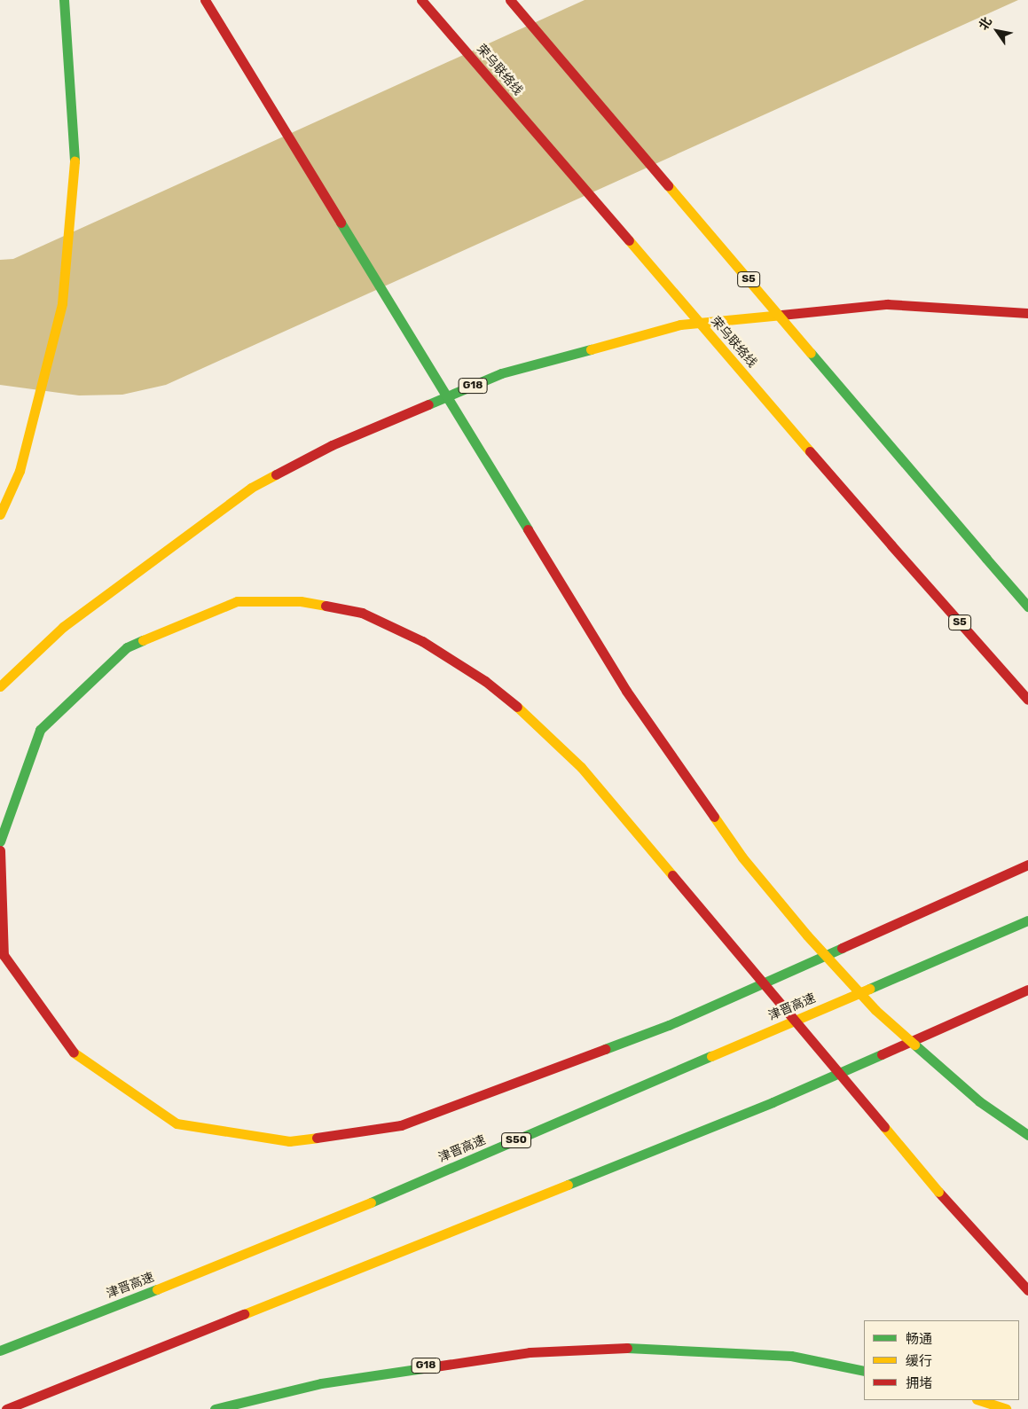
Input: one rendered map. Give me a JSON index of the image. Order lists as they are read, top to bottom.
{
  "streets": {
    "highway": [
      "荣乌联络线",
      "S5",
      "G18",
      "津晋高速",
      "S50"
    ]
  },
  "legend": ["畅通", "缓行", "拥堵"],
  "north": "top left"
}
